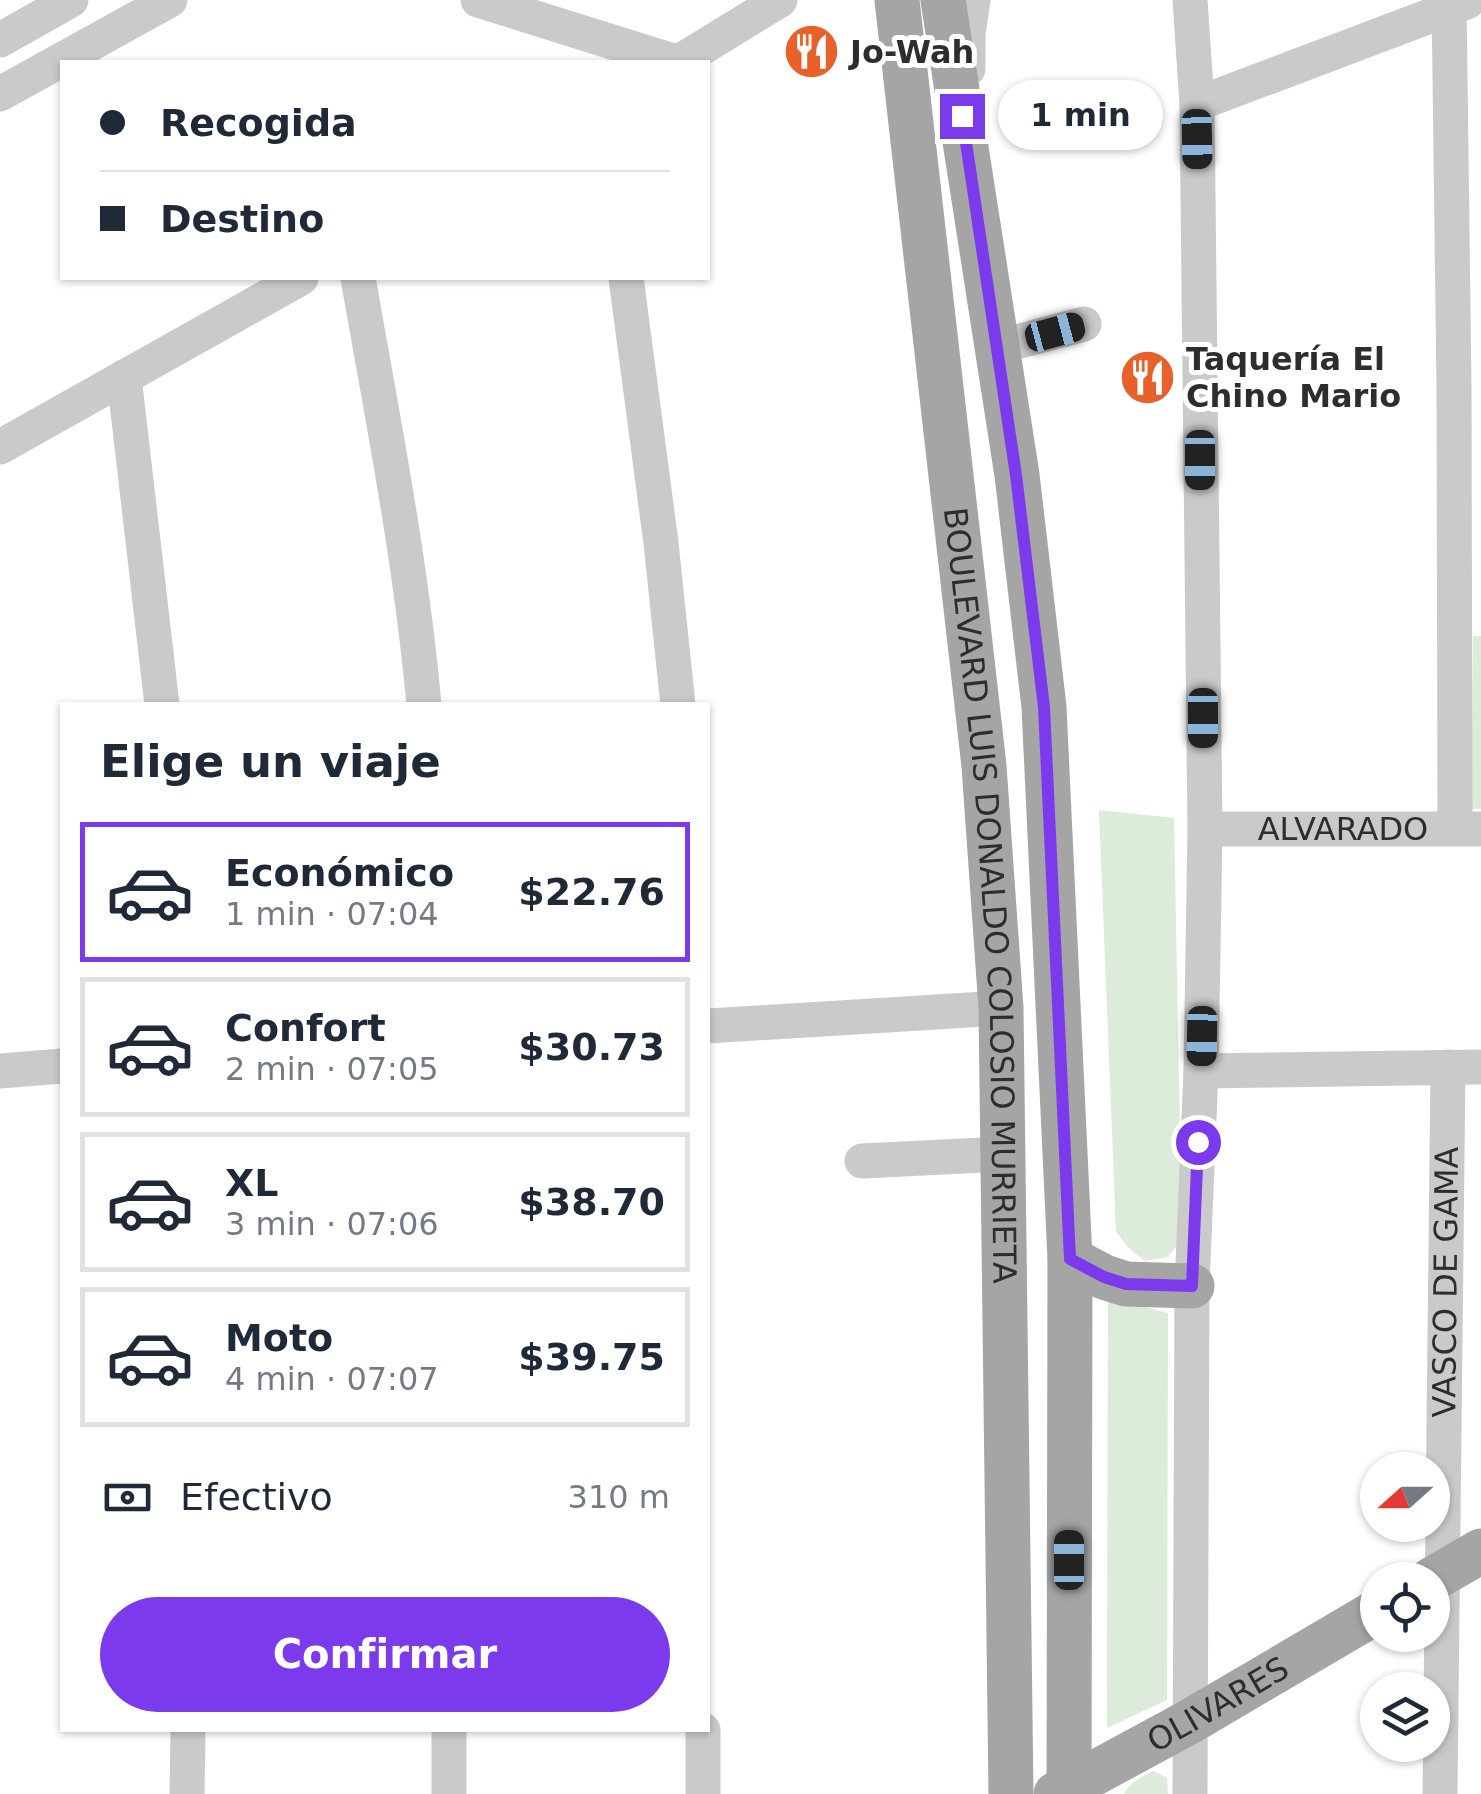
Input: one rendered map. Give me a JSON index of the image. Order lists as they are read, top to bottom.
{
  "streets": {
    "main road": ["BOULEVARD LUIS DONALDO COLOSIO MURRIETA", "OLIVARES"],
    "street": ["ALVARADO", "VASCO DE GAMA"]
  },
  "crossings": [
    ["BOULEVARD LUIS DONALDO COLOSIO MURRIETA", "OLIVARES"]
  ],
  "places": {
    "restaurant": ["Jo-Wah", "Taquería El Chino Mario"]
  },
  "north": "left",
  "page": {
    "banner": ["Recogida", "Destino"],
    "bubble": "1 min",
    "heading": "Elige un viaje",
    "list": [
      {
        "name": "Económico",
        "note": "1 min · 07:04",
        "value": "$22.76"
      },
      {
        "name": "Confort",
        "note": "2 min · 07:05",
        "value": "$30.73"
      },
      {
        "name": "XL",
        "note": "3 min · 07:06",
        "value": "$38.70"
      },
      {
        "name": "Moto",
        "note": "4 min · 07:07",
        "value": "$39.75"
      }
    ],
    "pay": ["Efectivo", "310 m"],
    "buttons": "Confirmar"
  }
}
